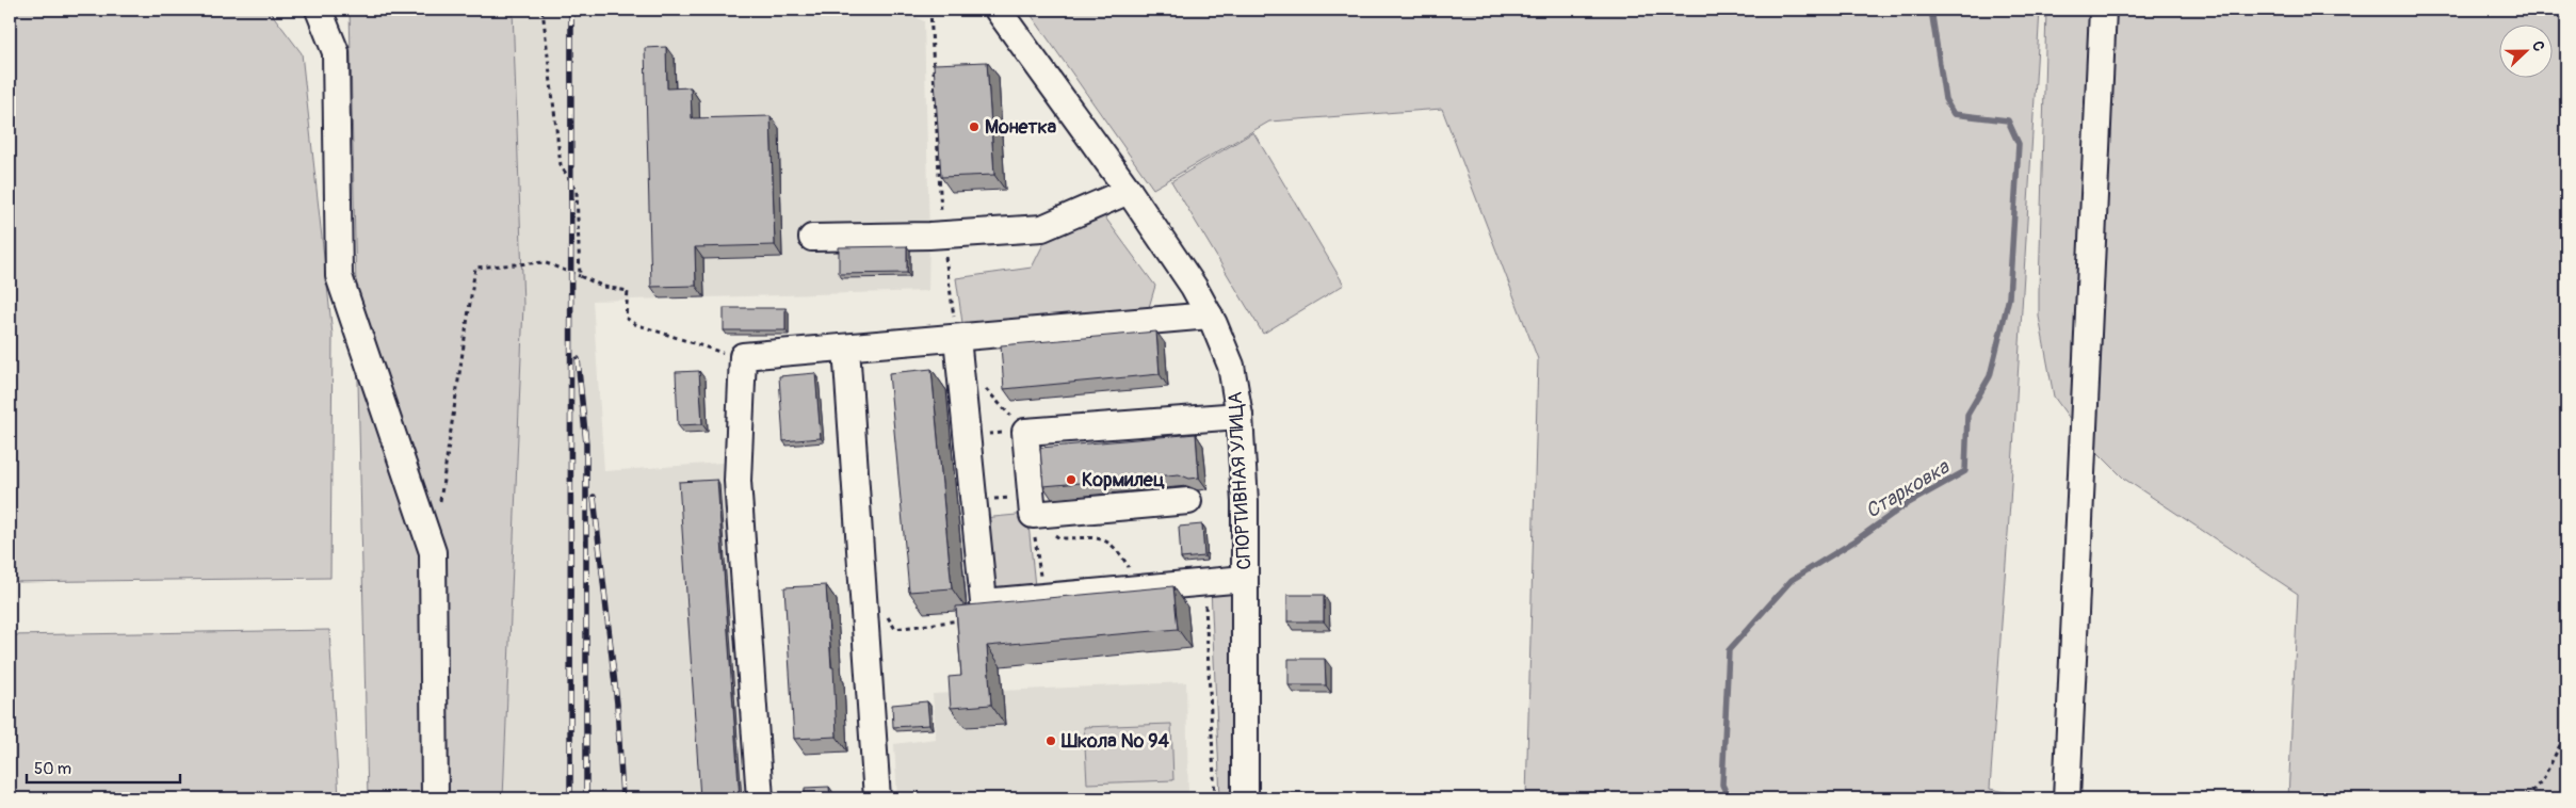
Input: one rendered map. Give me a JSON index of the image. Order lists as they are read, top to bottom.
{
  "streets": {
    "street": ["СПОРТИВНАЯ УЛИЦА"]
  },
  "water": ["Старковка"],
  "places": ["Монетка", "Кормилец", "Школа № 94"],
  "scale_bar": "50 m",
  "north": "right"
}
